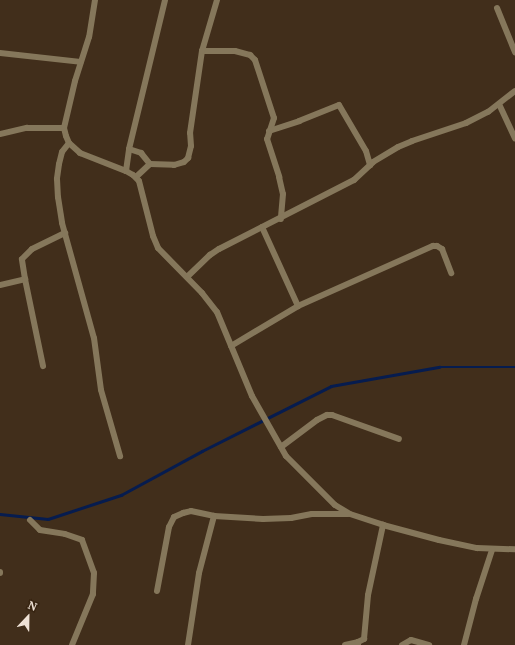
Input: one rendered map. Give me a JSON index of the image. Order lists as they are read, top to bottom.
{
  "north": "top"
}
